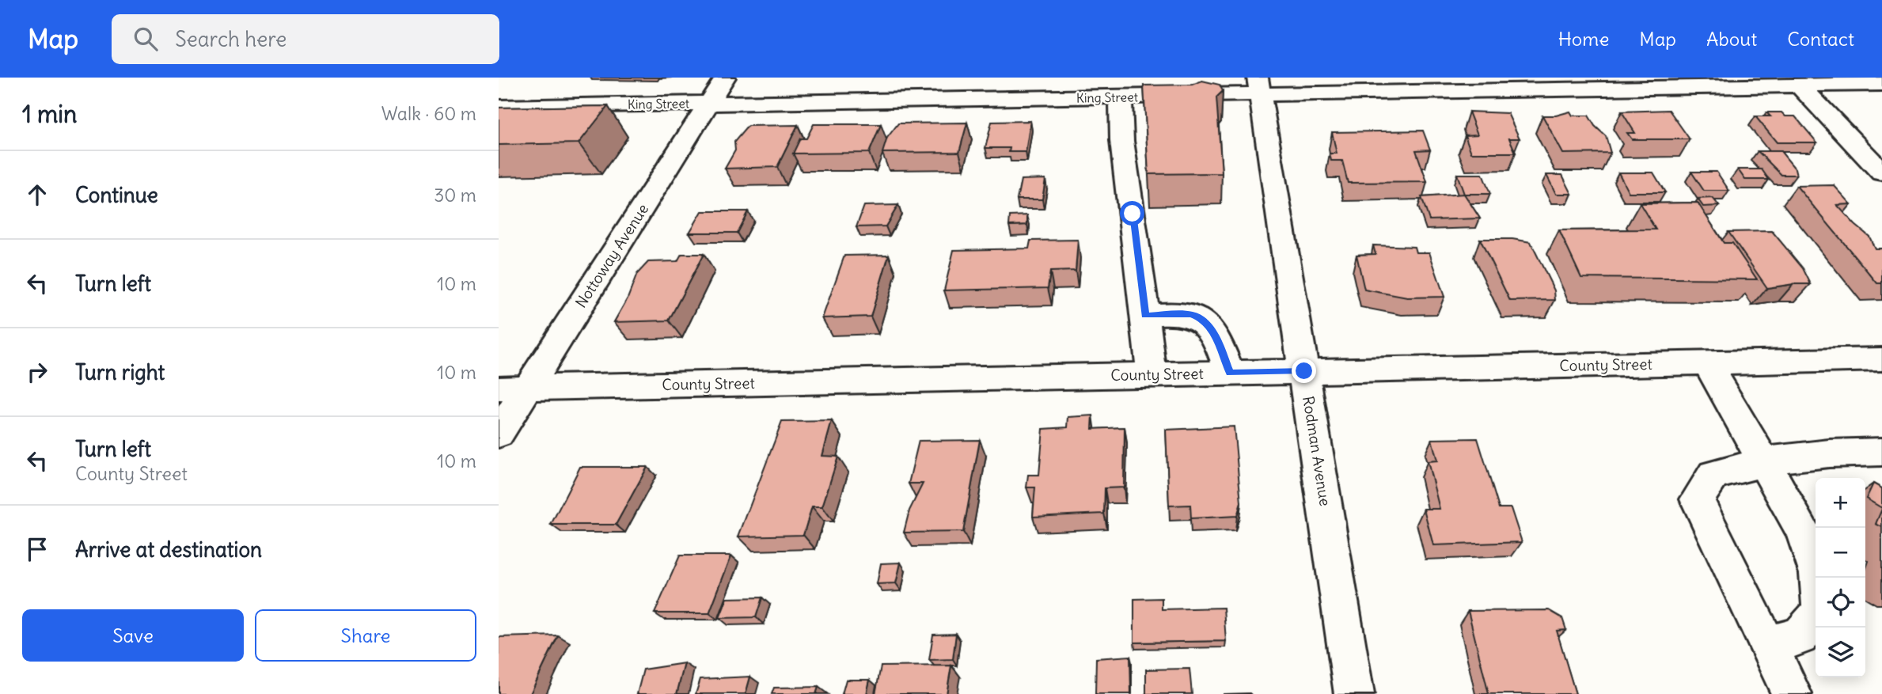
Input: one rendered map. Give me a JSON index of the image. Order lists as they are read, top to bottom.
{
  "streets": {
    "street": [
      "King Street",
      "Nottoway Avenue",
      "County Street",
      "Rodman Avenue"
    ]
  },
  "crossings": [
    ["King Street", "Nottoway Avenue"],
    ["King Street", "Rodman Avenue"],
    ["Nottoway Avenue", "County Street"],
    ["County Street", "Rodman Avenue"]
  ],
  "page": {
    "header": "Map",
    "search": "Search here",
    "nav": [
      "Home",
      "Map",
      "About",
      "Contact"
    ],
    "heading": ["1 min", "Walk · 60 m"],
    "list": [
      ["Continue", "30 m"],
      ["Turn left", "10 m"],
      ["Turn right", "10 m"],
      ["Turn left", "County Street", "10 m"],
      "Arrive at destination"
    ],
    "map_buttons": ["+", "−"],
    "buttons": ["Save", "Share"]
  }
}
